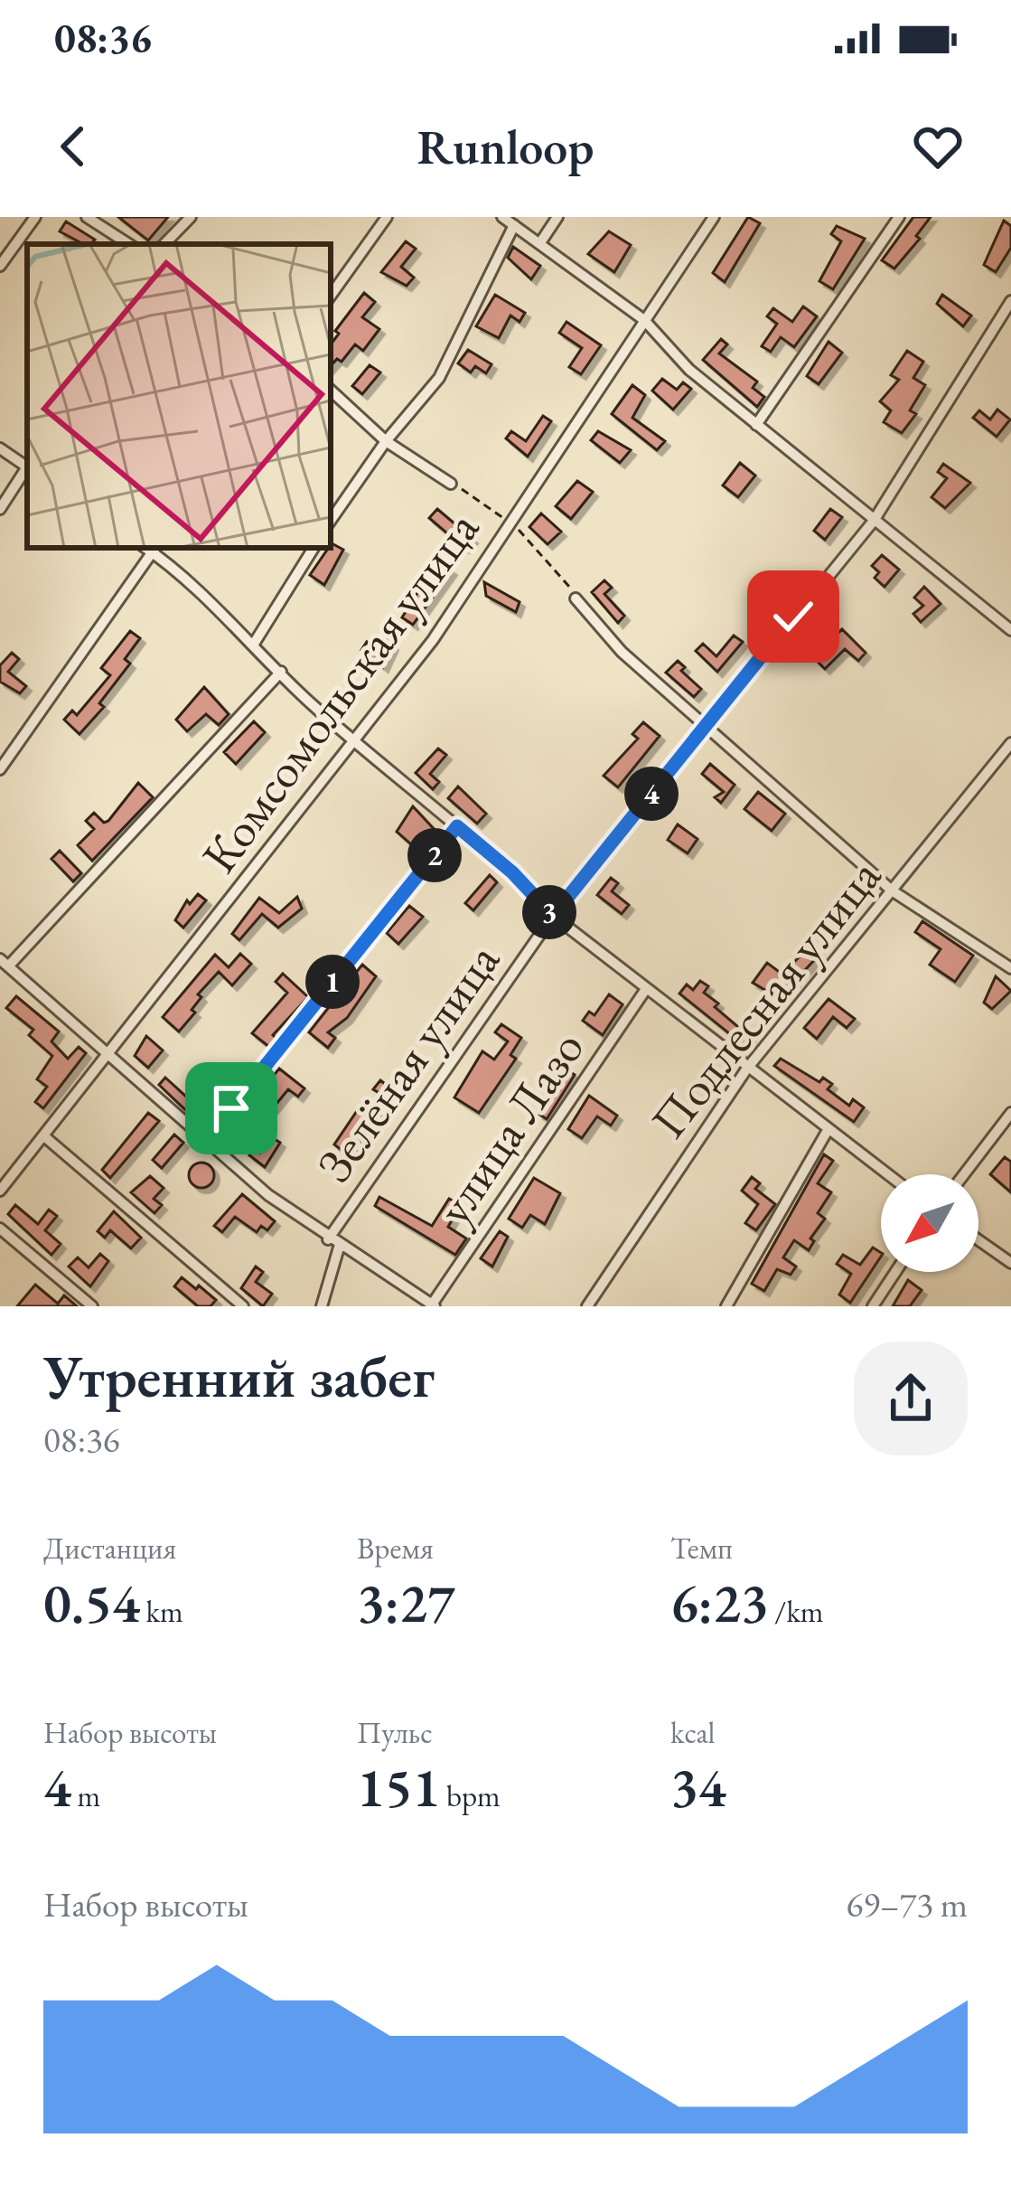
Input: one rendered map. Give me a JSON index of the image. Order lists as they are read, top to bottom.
{
  "streets": {
    "street": [
      "Комсомольская улица",
      "Подлесная улица",
      "Зелёная улица",
      "улица Лазо"
    ]
  },
  "north": "bottom left",
  "page": {
    "status": "08:36",
    "header": "Runloop",
    "pins": [
      "4",
      "2",
      "3",
      "1"
    ],
    "heading": ["Утренний забег", "08:36"],
    "stats": [
      ["Дистанция", "0.54 km"],
      ["Время", "3:27"],
      ["Темп", "6:23 /km"],
      ["Набор высоты", "4 m"],
      ["Пульс", "151 bpm"],
      ["kcal", "34"]
    ],
    "chart": ["Набор высоты", "69–73 m"]
  }
}
